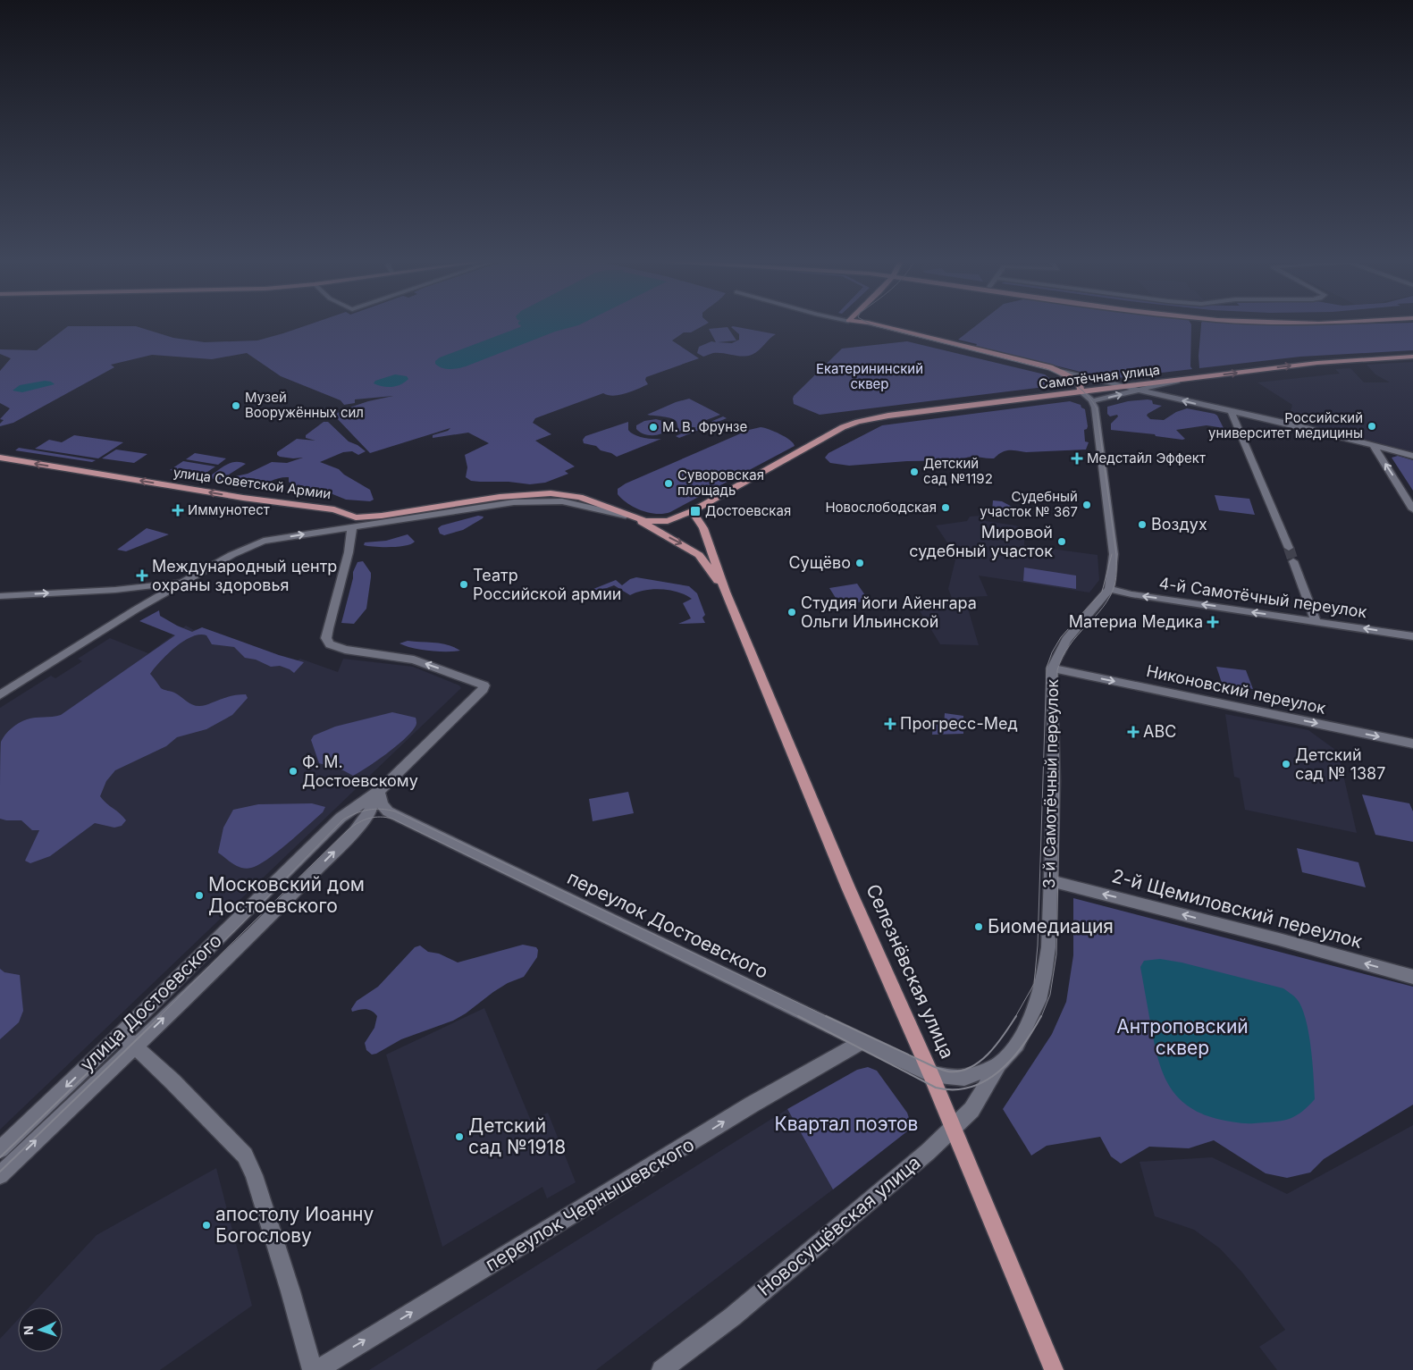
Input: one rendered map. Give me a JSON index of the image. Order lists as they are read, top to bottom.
{
  "streets": {
    "main road": ["Самотёчная улица", "улица Советской Армии", "Селезнёвская улица"],
    "street": [
      "4-й Самотёчный переулок",
      "Никоновский переулок",
      "3-й Самотёчный переулок",
      "2-й Щемиловский переулок",
      "переулок Достоевского",
      "улица Достоевского",
      "переулок Чернышевского",
      "Новосущёвская улица"
    ]
  },
  "crossings": [
    ["Самотёчная улица", "Селезнёвская улица"],
    ["4-й Самотёчный переулок", "3-й Самотёчный переулок"],
    ["Никоновский переулок", "3-й Самотёчный переулок"],
    ["3-й Самотёчный переулок", "2-й Щемиловский переулок"],
    ["3-й Самотёчный переулок", "переулок Достоевского"],
    ["3-й Самотёчный переулок", "Селезнёвская улица"],
    ["3-й Самотёчный переулок", "Новосущёвская улица"],
    ["переулок Достоевского", "Селезнёвская улица"],
    ["переулок Достоевского", "улица Достоевского"],
    ["переулок Достоевского", "переулок Чернышевского"],
    ["Селезнёвская улица", "Новосущёвская улица"]
  ],
  "one_way": [
    "улица Советской Армии",
    "4-й Самотёчный переулок",
    "Никоновский переулок",
    "2-й Щемиловский переулок",
    "переулок Чернышевского"
  ],
  "parks": ["Екатерининский сквер", "Антроповский сквер", "Квартал поэтов"],
  "places": {
    "other": [
      "Музей Вооружённых сил",
      "Российский университет медицины",
      "М. В. Фрунзе",
      "Детский сад №1192",
      "Суворовская площадь",
      "Судебный участок № 367",
      "Новослободская",
      "Воздух",
      "Мировой судебный участок",
      "Сущёво",
      "Театр Российской армии",
      "Студия йоги Айенгара Ольги Ильинской",
      "Детский сад № 1387",
      "Ф. М. Достоевскому",
      "Московский дом Достоевского",
      "Биомедиация",
      "Детский сад №1918",
      "апостолу Иоанну Богослову"
    ],
    "health": [
      "Медстайл Эффект",
      "Иммунотест",
      "Международный центр охраны здоровья",
      "Материа Медика",
      "Прогресс-Мед",
      "ABC"
    ],
    "transit": ["Достоевская"]
  },
  "north": "left"
}
